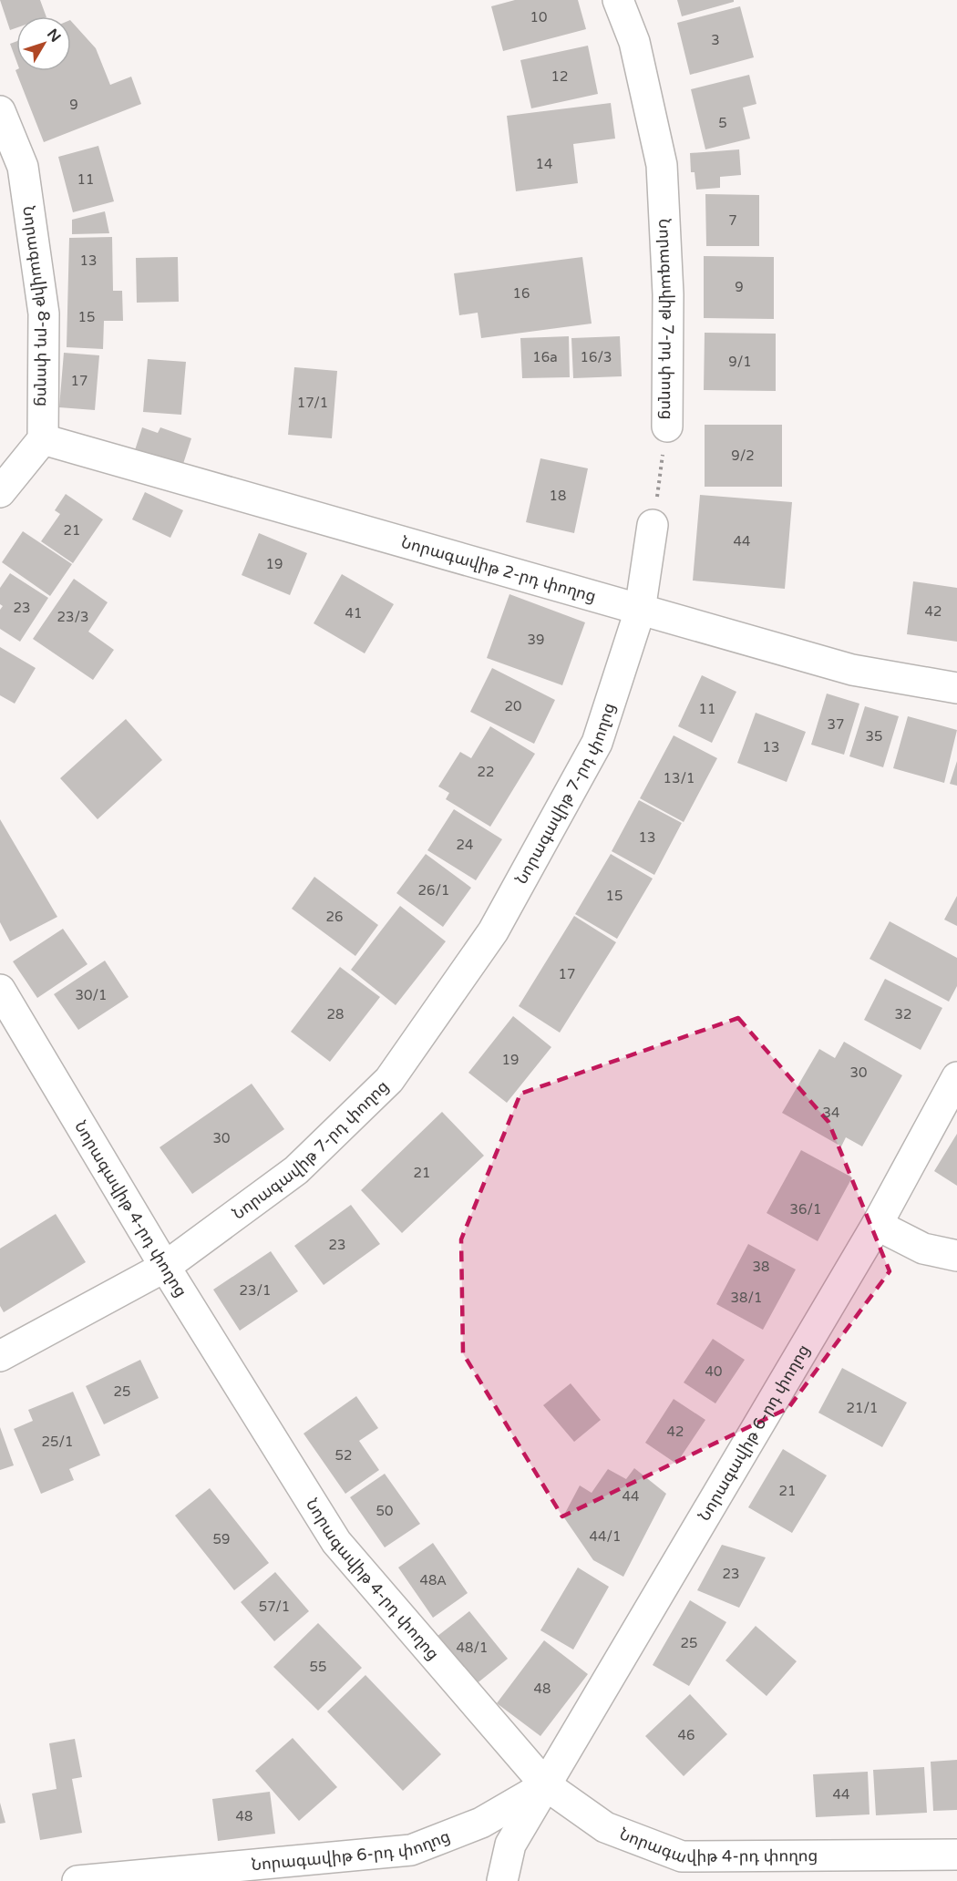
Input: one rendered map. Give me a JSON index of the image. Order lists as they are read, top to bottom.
{
  "streets": {
    "street": [
      "Նորագավիթ 8-րդ փողոց",
      "Նորագավիթ 7-րդ փողոց",
      "Նորագավիթ 2-րդ փողոց",
      "Նորագավիթ 4-րդ փողոց",
      "Նորագավիթ 6-րդ փողոց"
    ]
  },
  "crossings": [
    ["Նորագավիթ 8-րդ փողոց", "Նորագավիթ 2-րդ փողոց"],
    ["Նորագավիթ 7-րդ փողոց", "Նորագավիթ 2-րդ փողոց"],
    ["Նորագավիթ 7-րդ փողոց", "Նորագավիթ 4-րդ փողոց"],
    ["Նորագավիթ 4-րդ փողոց", "Նորագավիթ 6-րդ փողոց"]
  ],
  "house_numbers": [
    "10",
    "3",
    "12",
    "9",
    "5",
    "14",
    "11",
    "7",
    "13",
    "9",
    "16",
    "15",
    "16a",
    "16/3",
    "9/1",
    "17",
    "17/1",
    "9/2",
    "18",
    "21",
    "44",
    "19",
    "23",
    "42",
    "41",
    "23/3",
    "39",
    "20",
    "11",
    "37",
    "35",
    "13",
    "22",
    "13/1",
    "13",
    "24",
    "26/1",
    "15",
    "26",
    "17",
    "30/1",
    "28",
    "32",
    "19",
    "30",
    "34",
    "30",
    "21",
    "36/1",
    "23",
    "38",
    "23/1",
    "38/1",
    "40",
    "25",
    "21/1",
    "42",
    "25/1",
    "52",
    "21",
    "44",
    "50",
    "44/1",
    "59",
    "23",
    "48А",
    "57/1",
    "25",
    "48/1",
    "55",
    "48",
    "46",
    "44",
    "48"
  ],
  "north": "top right"
}
